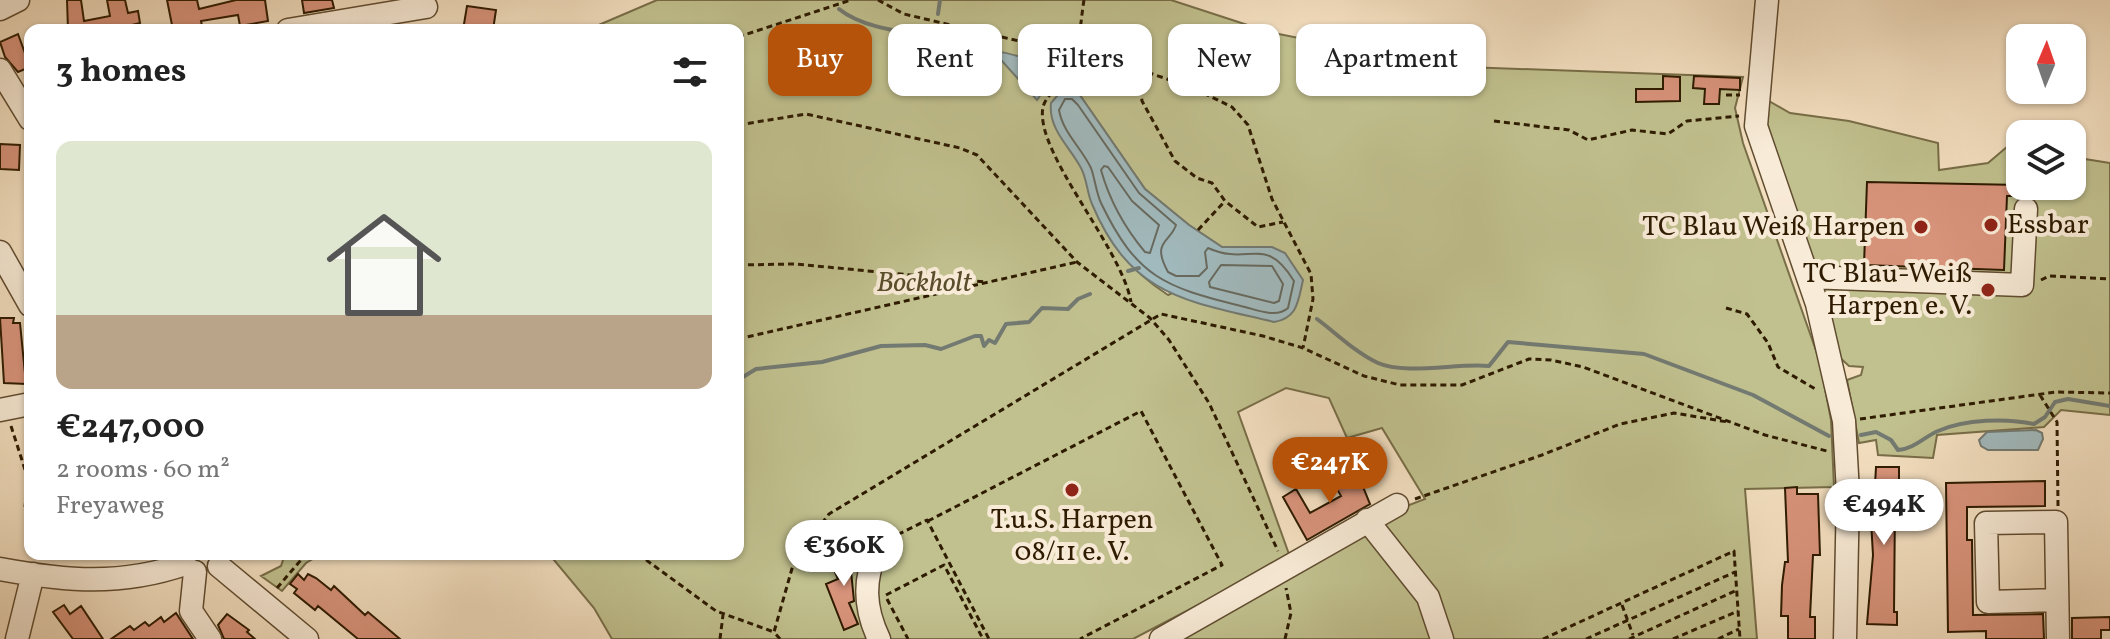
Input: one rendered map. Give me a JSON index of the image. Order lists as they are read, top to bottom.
{
  "parks": ["Bockholt"],
  "places": [
    "Essbar",
    "TC Blau Weiß Harpen",
    "TC Blau-Weiß Harpen e. V.",
    "T.u.S. Harpen 08/11 e. V."
  ],
  "north": "top",
  "page": {
    "chip": [
      "Buy",
      "Rent",
      "Filters",
      "New",
      "Apartment"
    ],
    "heading": "3 homes",
    "list": [
      {
        "name": "€247,000",
        "note": "2 rooms · 60 m² · Freyaweg"
      }
    ],
    "price": ["€247K", "€494K", "€360K"]
  }
}
